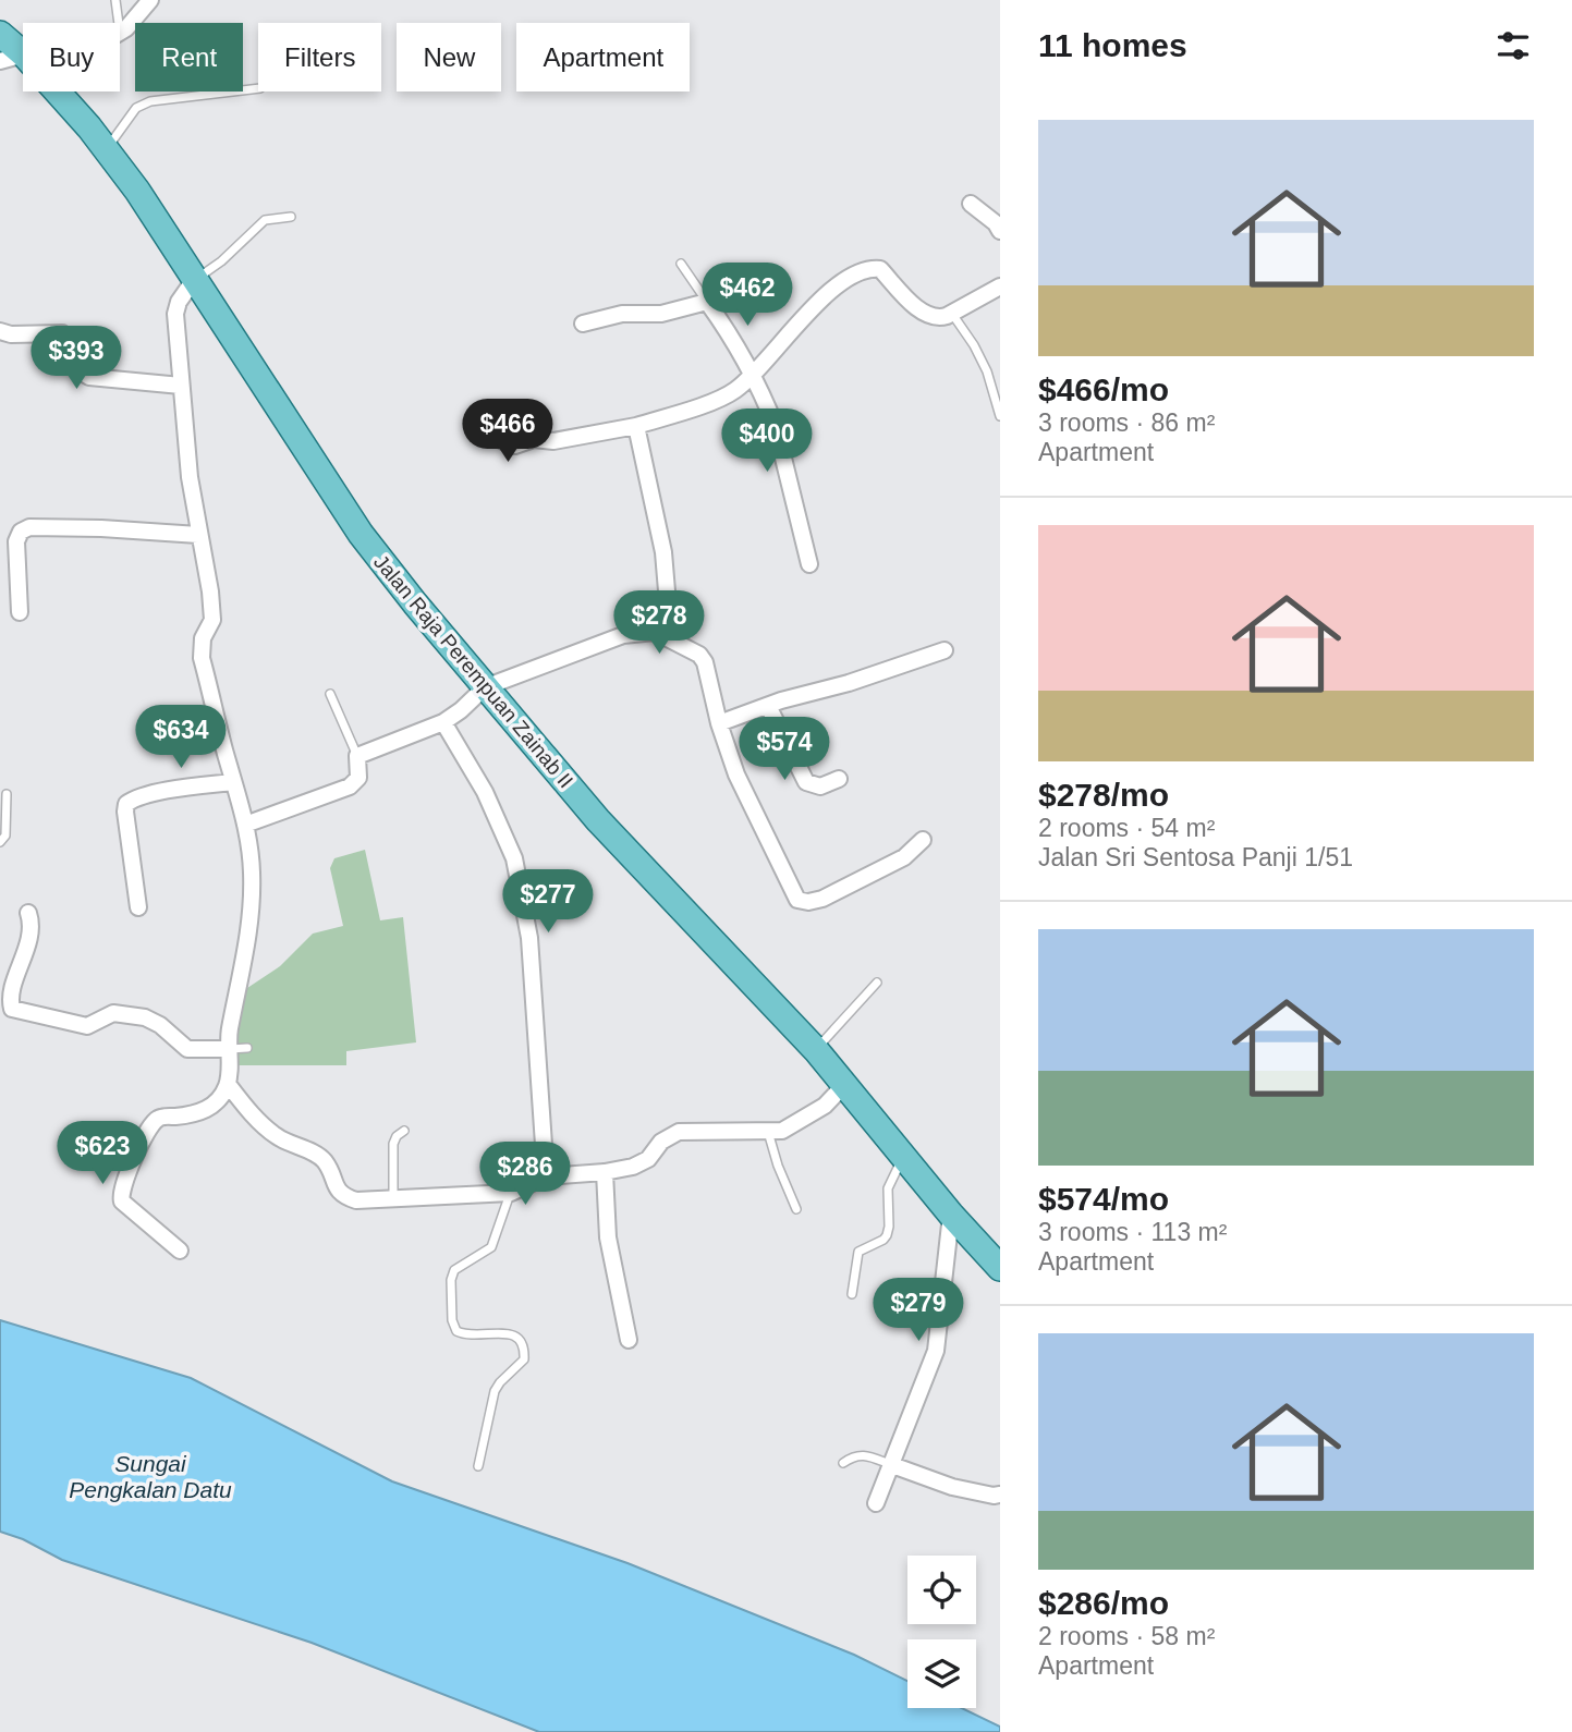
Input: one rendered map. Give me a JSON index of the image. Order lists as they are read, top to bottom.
{
  "streets": {
    "main road": ["Jalan Raja Perempuan Zainab II"]
  },
  "water": ["Sungai Pengkalan Datu"],
  "page": {
    "heading": "11 homes",
    "chip": [
      "Buy",
      "Rent",
      "Filters",
      "New",
      "Apartment"
    ],
    "list": [
      {
        "name": "$466/mo",
        "note": "3 rooms · 86 m² · Apartment"
      },
      {
        "name": "$278/mo",
        "note": "2 rooms · 54 m² · Jalan Sri Sentosa Panji 1/51"
      },
      {
        "name": "$574/mo",
        "note": "3 rooms · 113 m² · Apartment"
      },
      {
        "name": "$286/mo",
        "note": "2 rooms · 58 m² · Apartment"
      }
    ],
    "price": [
      "$462",
      "$393",
      "$466",
      "$400",
      "$278",
      "$634",
      "$574",
      "$277",
      "$623",
      "$286",
      "$279"
    ]
  }
}
